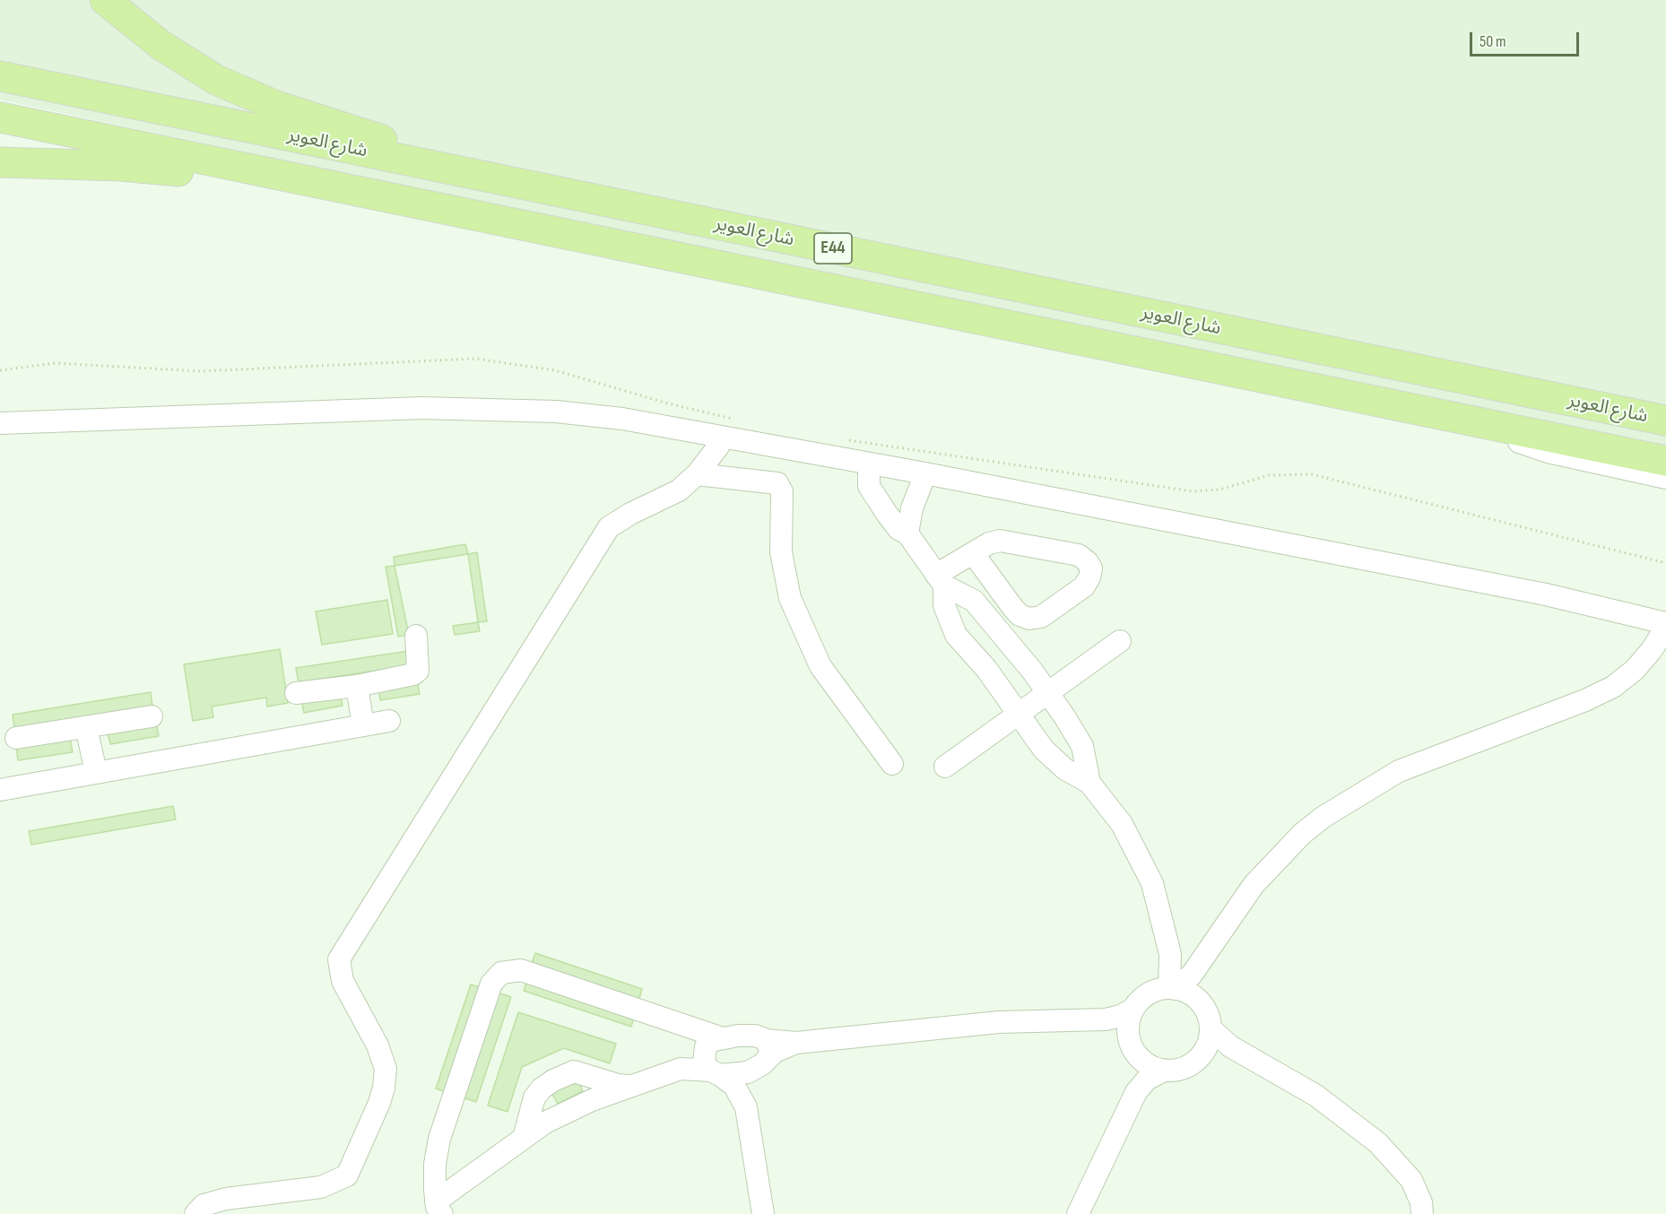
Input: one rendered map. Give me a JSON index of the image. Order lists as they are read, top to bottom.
{
  "streets": {
    "highway": ["شارع العوير", "E44"]
  },
  "scale_bar": "50 m"
}
